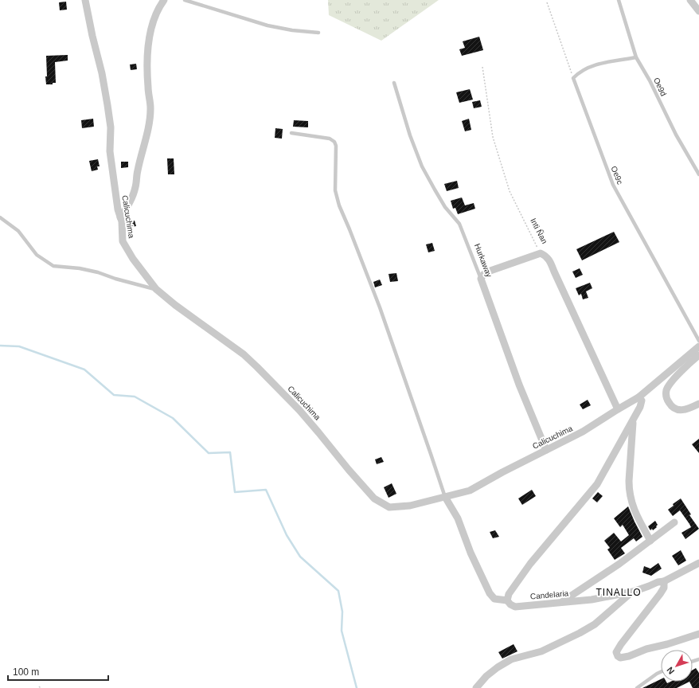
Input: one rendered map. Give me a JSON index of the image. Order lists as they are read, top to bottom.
{
  "streets": {
    "street": [
      "Calicuchima",
      "Inti Ñan",
      "Hurkaway",
      "Candelaria"
    ],
    "lane": ["Oe9d", "Oe9c"]
  },
  "crossings": [
    ["Calicuchima", "Inti Ñan"],
    ["Calicuchima", "Hurkaway"],
    ["Calicuchima", "Candelaria"]
  ],
  "districts": ["TINALLO"],
  "scale_bar": "100 m",
  "north": "bottom left"
}
